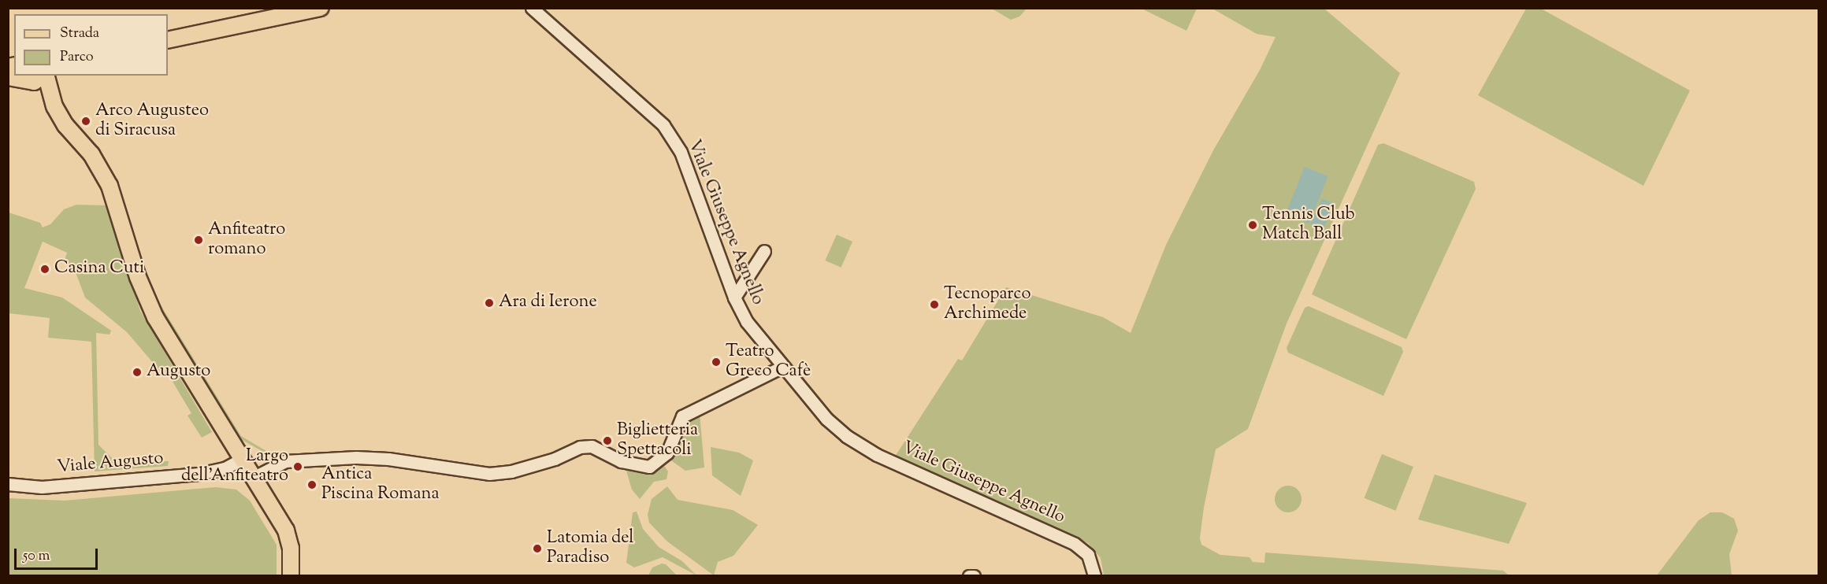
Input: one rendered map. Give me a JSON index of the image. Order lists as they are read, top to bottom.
{
  "streets": {
    "street": ["Viale Giuseppe Agnello", "Viale Augusto"]
  },
  "places": [
    "Arco Augusteo di Siracusa",
    "Tennis Club Match Ball",
    "Anfiteatro romano",
    "Casina Cuti",
    "Ara di Ierone",
    "Tecnoparco Archimede",
    "Teatro Greco Cafè",
    "Augusto",
    "Biglietteria Spettacoli",
    "Largo dell'Anfiteatro",
    "Antica Piscina Romana",
    "Latomia del Paradiso"
  ],
  "legend": ["Strada", "Parco"],
  "scale_bar": "50 m"
}
